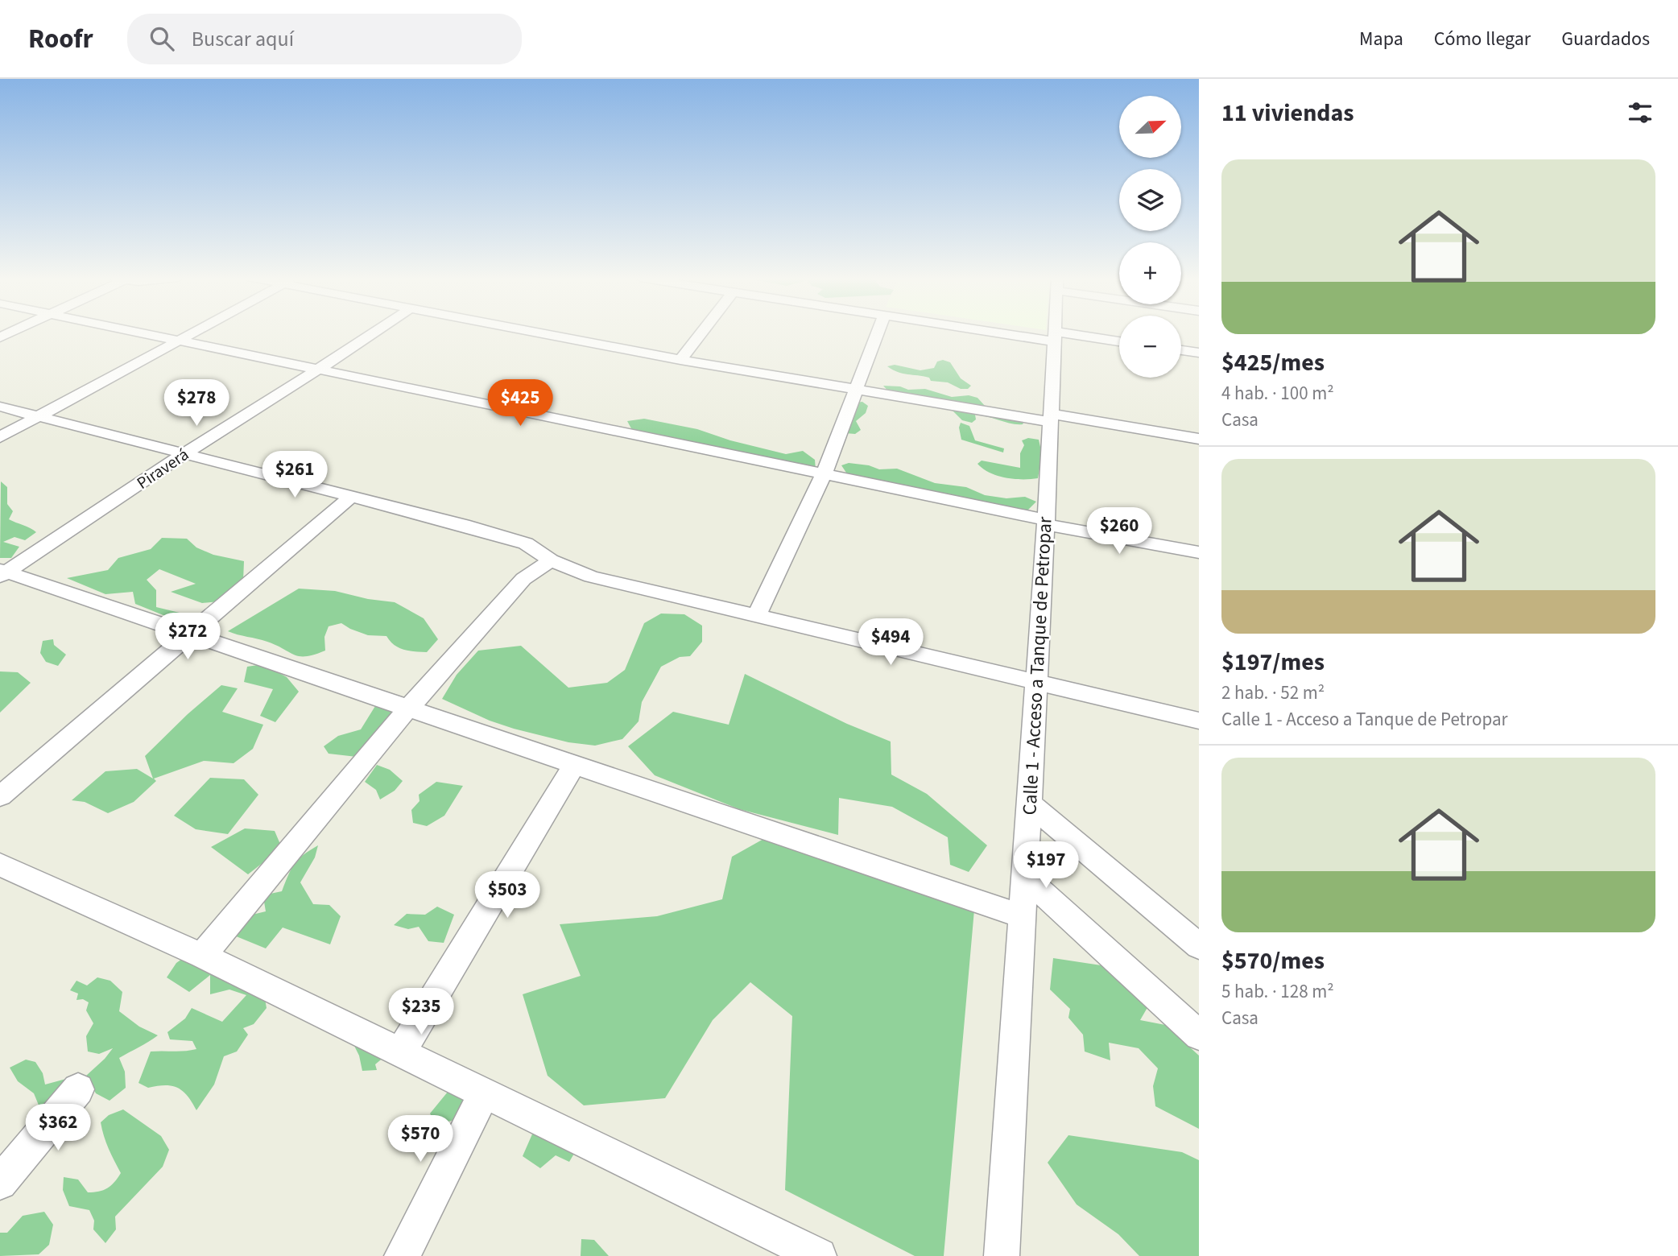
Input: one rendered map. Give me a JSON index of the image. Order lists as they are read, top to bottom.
{
  "streets": {
    "street": ["Piraverá", "Calle 1 - Acceso a Tanque de Petropar"]
  },
  "north": "top right",
  "page": {
    "header": "Roofr",
    "search": "Buscar aquí",
    "nav": ["Mapa", "Cómo llegar", "Guardados"],
    "heading": "11 viviendas",
    "map_buttons": ["+", "−"],
    "list": [
      {
        "name": "$425/mes",
        "note": "4 hab. · 100 m² · Casa"
      },
      {
        "name": "$197/mes",
        "note": "2 hab. · 52 m² · Calle 1 - Acceso a Tanque de Petropar"
      },
      {
        "name": "$570/mes",
        "note": "5 hab. · 128 m² · Casa"
      }
    ],
    "price": [
      "$278",
      "$425",
      "$261",
      "$260",
      "$272",
      "$494",
      "$197",
      "$503",
      "$235",
      "$362",
      "$570"
    ]
  }
}
